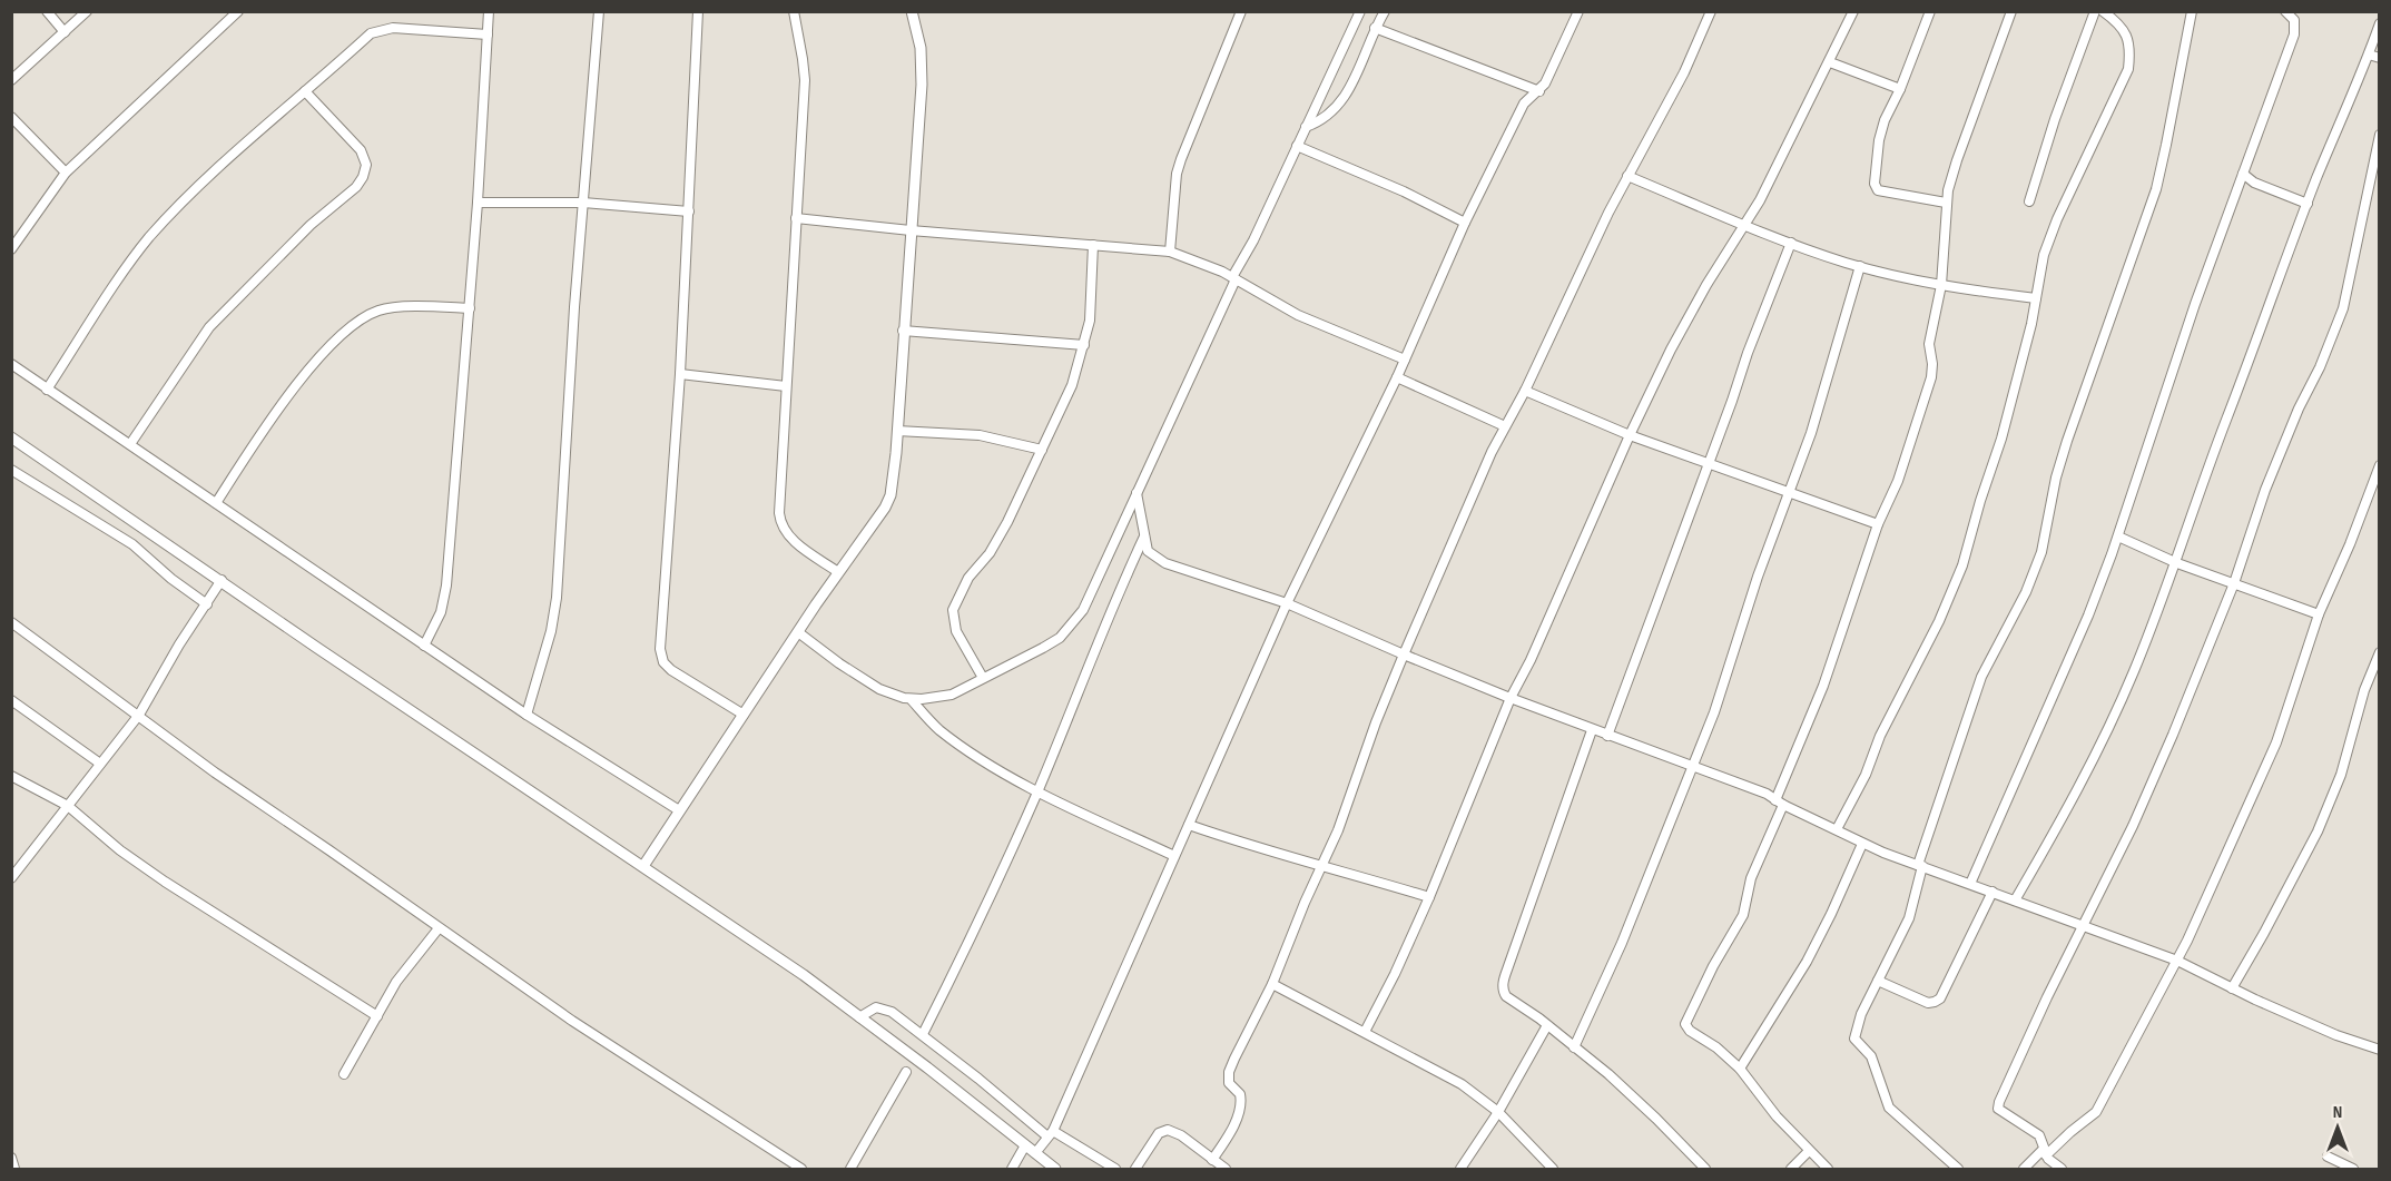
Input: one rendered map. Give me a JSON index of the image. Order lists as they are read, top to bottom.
{
  "north": "top"
}
